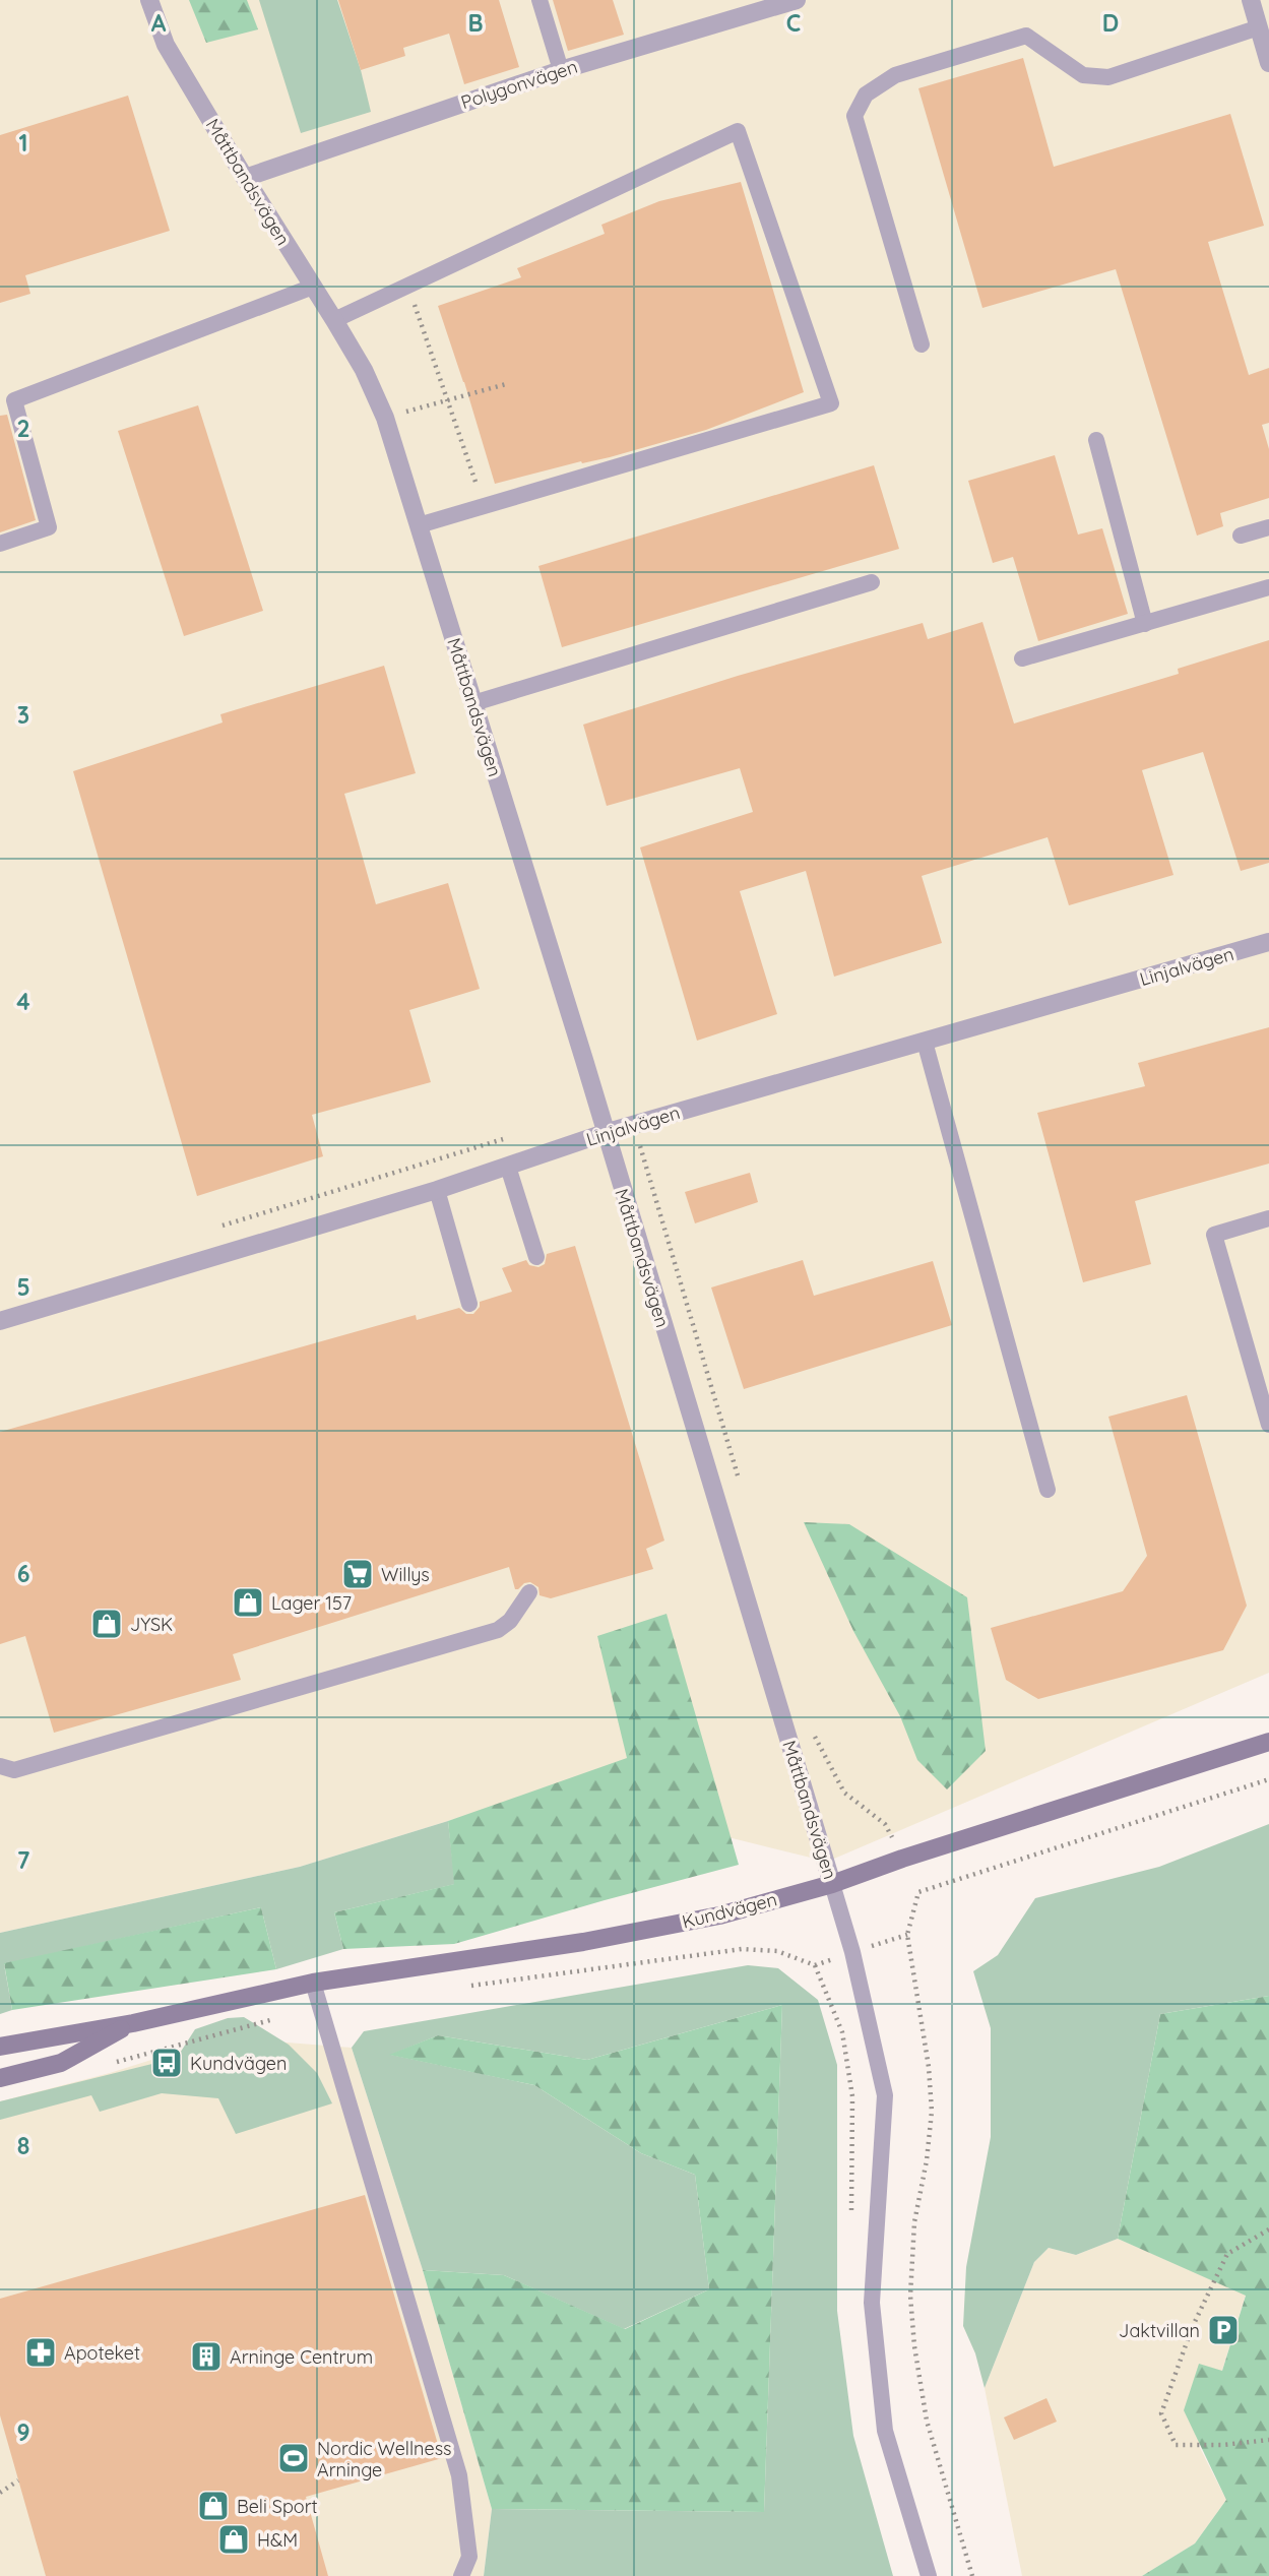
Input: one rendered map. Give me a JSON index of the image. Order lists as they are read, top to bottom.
{
  "streets": {
    "street": [
      "Polygonvägen",
      "Måttbandsvägen",
      "Linjalvägen",
      "Kundvägen"
    ]
  },
  "crossings": [
    ["Polygonvägen", "Måttbandsvägen"],
    ["Måttbandsvägen", "Linjalvägen"],
    ["Måttbandsvägen", "Kundvägen"]
  ],
  "places": {
    "supermarket": ["Willys"],
    "shop": [
      "Lager 157",
      "JYSK",
      "Beli Sport",
      "H&M"
    ],
    "bus stop": ["Kundvägen"],
    "parking": ["Jaktvillan"],
    "pharmacy": ["Apoteket"],
    "building": ["Arninge Centrum"],
    "sports": ["Nordic Wellness Arninge"]
  },
  "grid": {
    "columns": [
      "A",
      "B",
      "C",
      "D"
    ],
    "rows": [
      "1",
      "2",
      "3",
      "4",
      "5",
      "6",
      "7",
      "8",
      "9"
    ]
  }
}
